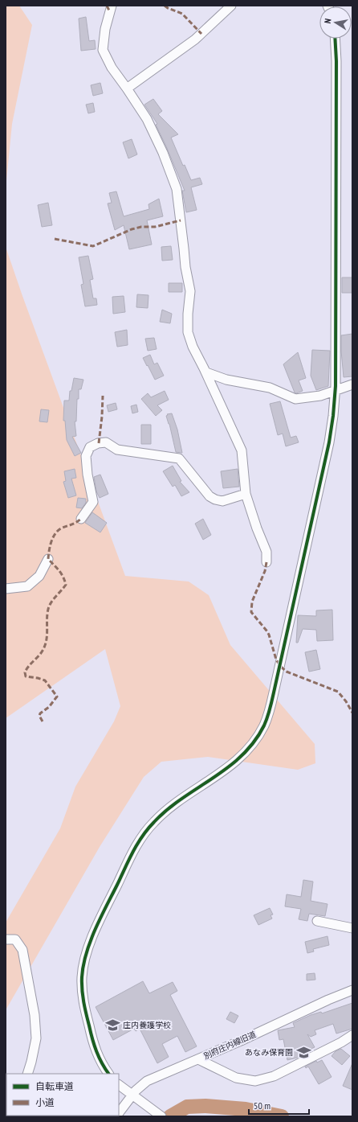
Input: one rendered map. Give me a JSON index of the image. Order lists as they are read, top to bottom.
{
  "streets": {
    "street": ["別府庄内線旧道"]
  },
  "places": {
    "school or university": ["庄内養護学校", "あなみ保育園"]
  },
  "legend": ["自転車道", "小道"],
  "scale_bar": "50 m",
  "north": "left"
}
